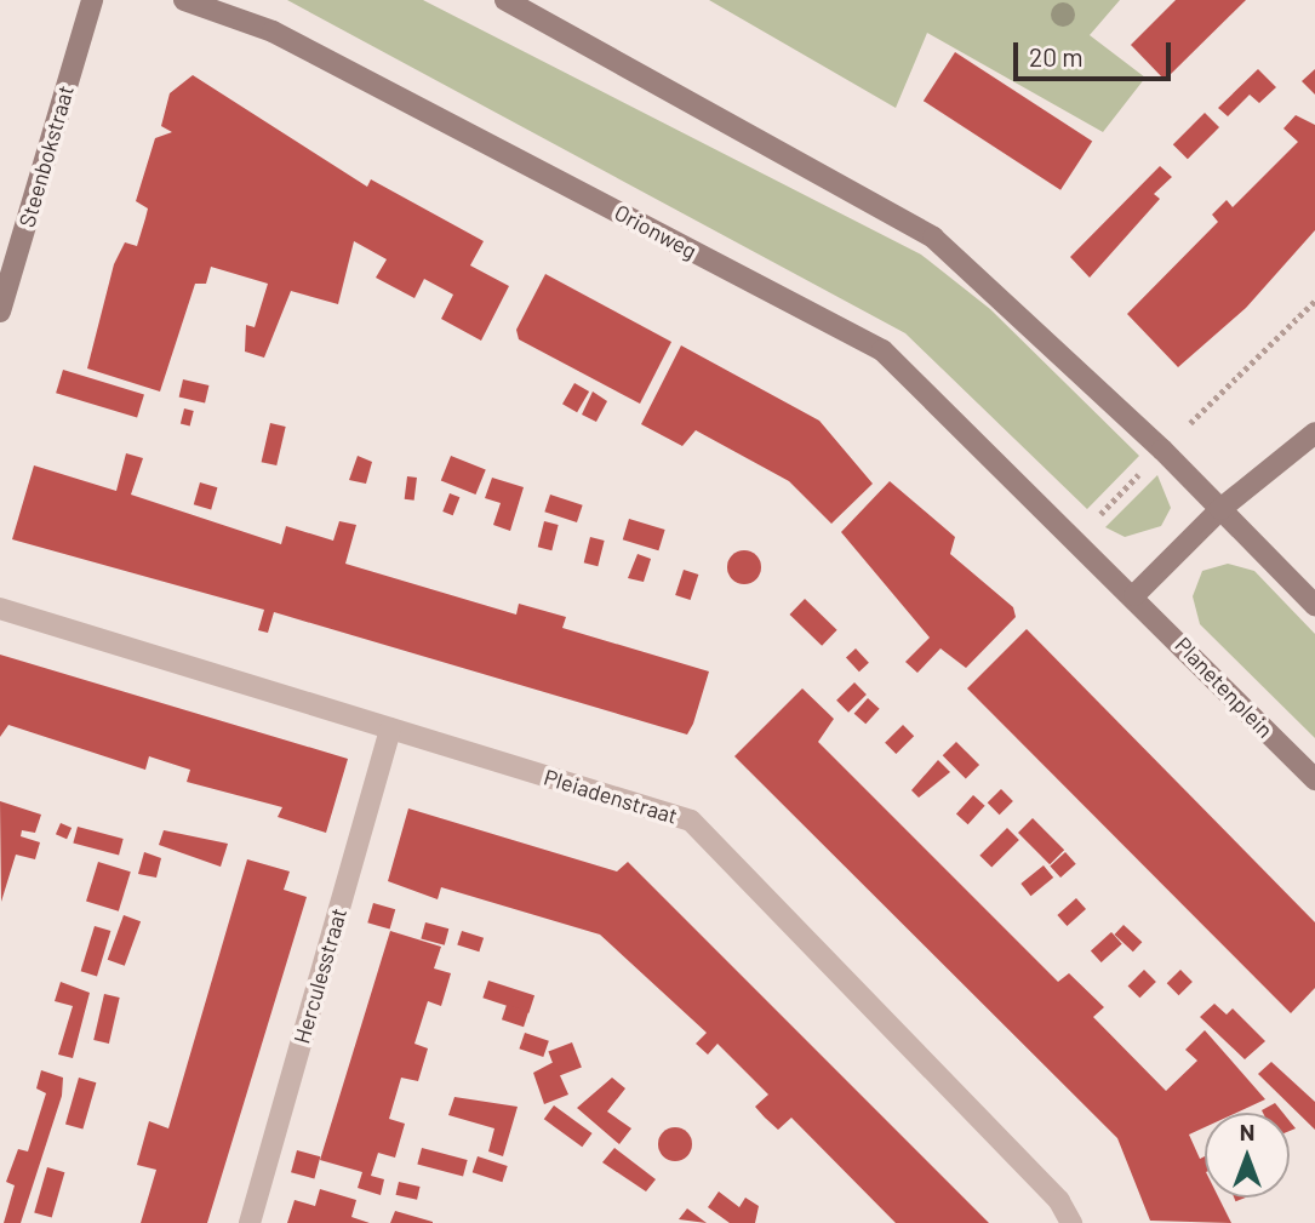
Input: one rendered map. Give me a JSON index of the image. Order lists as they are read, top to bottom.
{
  "streets": {
    "street": [
      "Steenbokstraat",
      "Orionweg",
      "Planetenplein",
      "Pleiadenstraat",
      "Herculesstraat"
    ]
  },
  "crossings": [
    ["Orionweg", "Planetenplein"],
    ["Pleiadenstraat", "Herculesstraat"]
  ],
  "scale_bar": "20 m",
  "north": "top"
}
